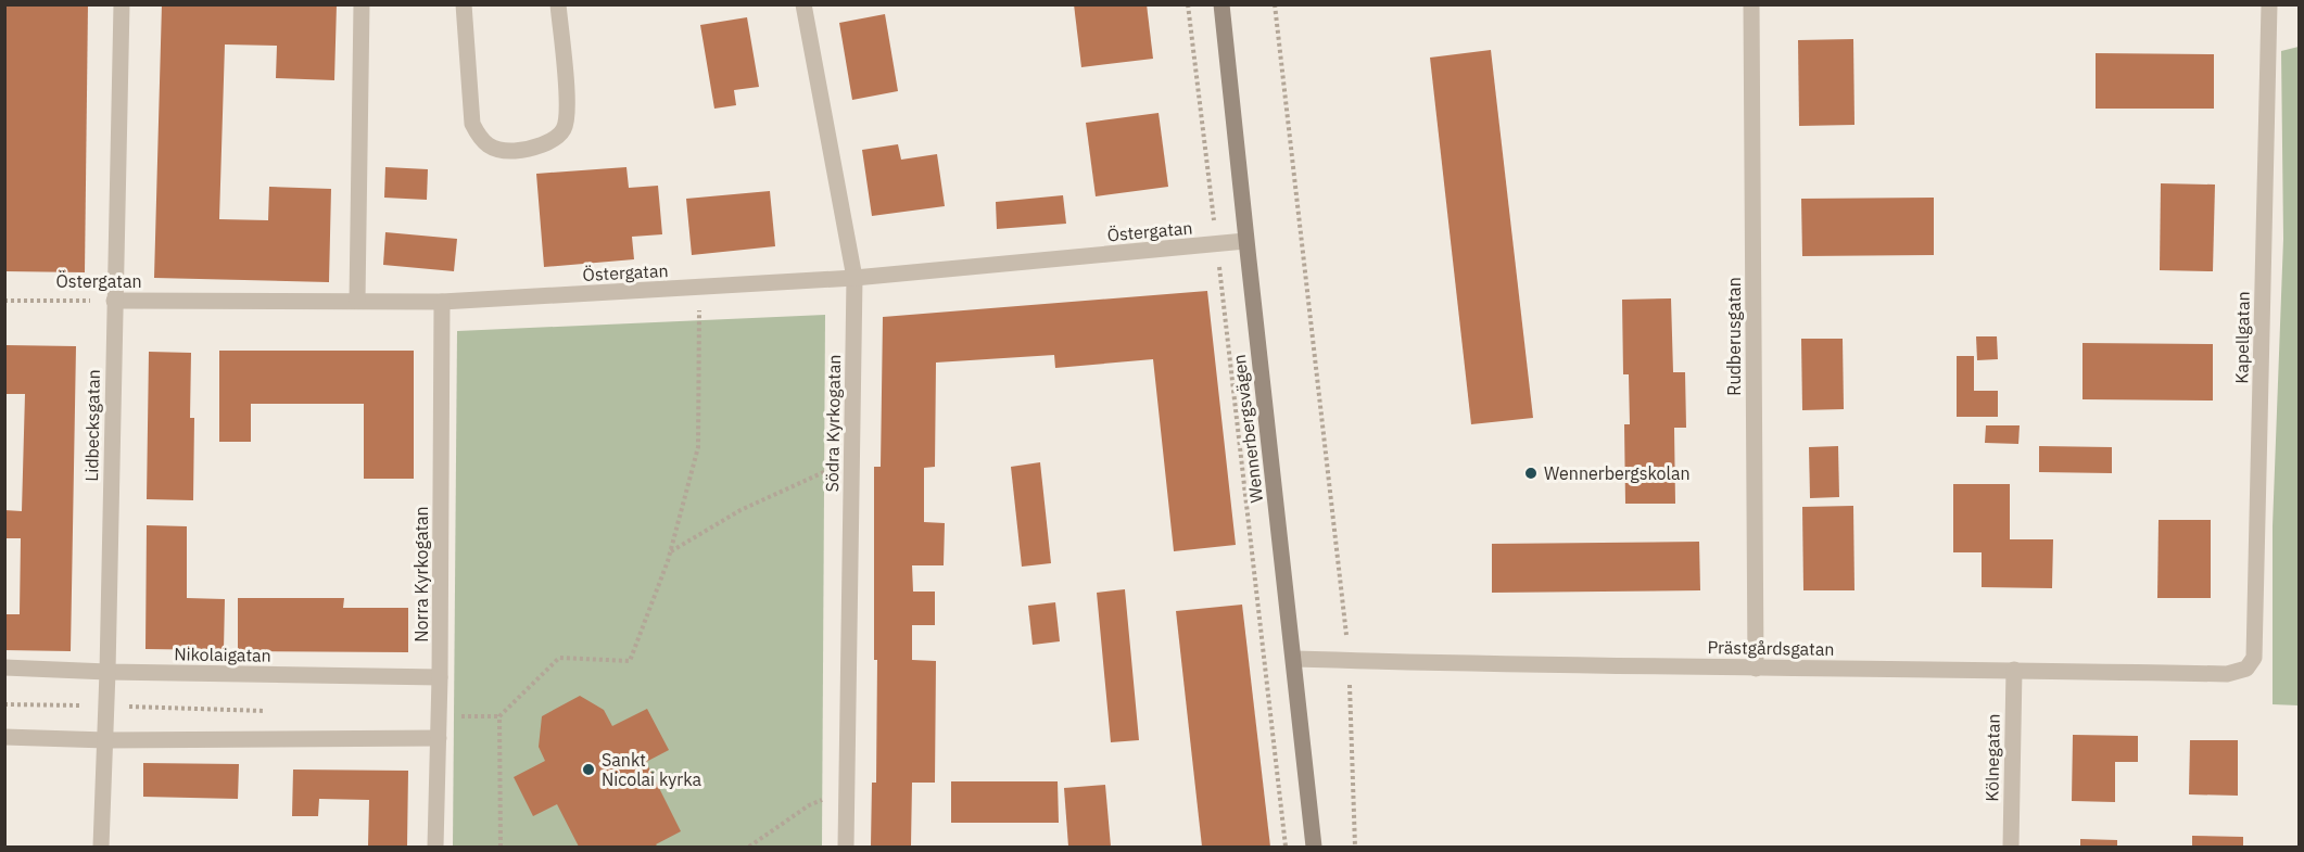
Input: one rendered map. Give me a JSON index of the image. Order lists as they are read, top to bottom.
{
  "streets": {
    "main road": ["Wennerbergsvägen"],
    "street": [
      "Östergatan",
      "Rudberusgatan",
      "Kapellgatan",
      "Södra Kyrkogatan",
      "Lidbecksgatan",
      "Norra Kyrkogatan",
      "Prästgårdsgatan",
      "Nikolaigatan",
      "Kölnegatan"
    ]
  },
  "crossings": [
    ["Östergatan", "Södra Kyrkogatan"],
    ["Östergatan", "Lidbecksgatan"],
    ["Östergatan", "Wennerbergsvägen"],
    ["Östergatan", "Norra Kyrkogatan"],
    ["Rudberusgatan", "Prästgårdsgatan"],
    ["Kapellgatan", "Prästgårdsgatan"],
    ["Lidbecksgatan", "Nikolaigatan"],
    ["Wennerbergsvägen", "Prästgårdsgatan"],
    ["Norra Kyrkogatan", "Nikolaigatan"],
    ["Prästgårdsgatan", "Kölnegatan"]
  ],
  "places": ["Wennerbergskolan", "Sankt Nicolai kyrka"]
}
